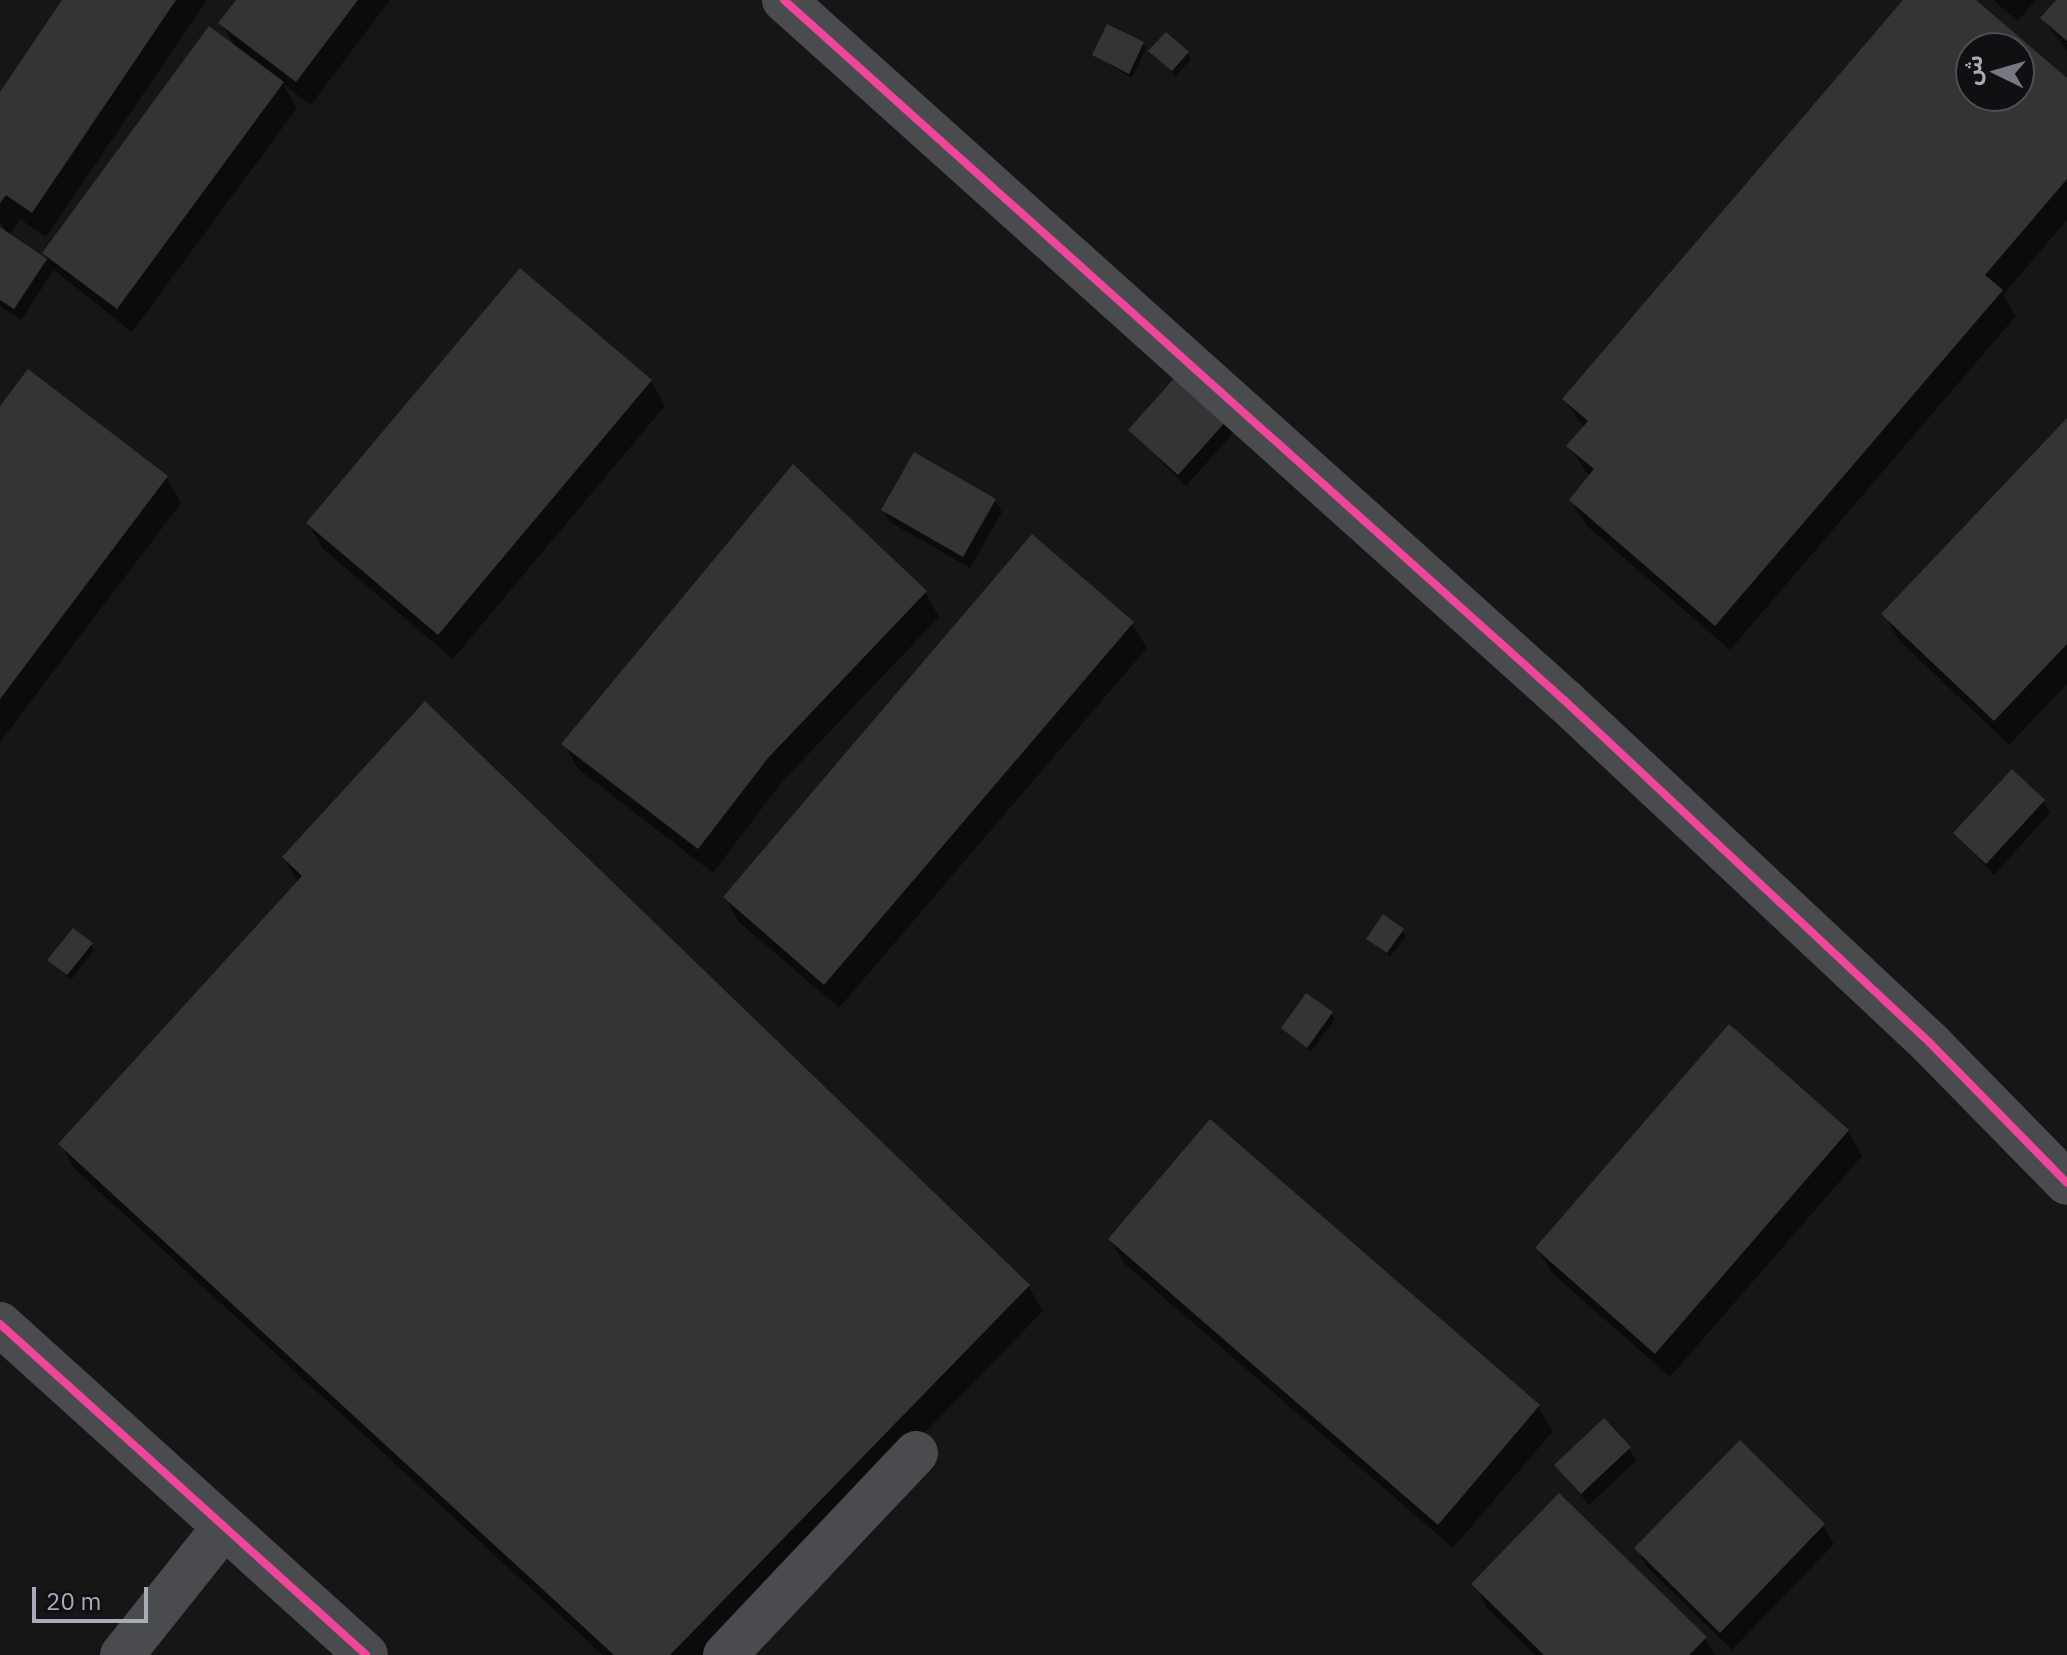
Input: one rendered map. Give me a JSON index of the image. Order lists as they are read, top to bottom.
{
  "scale_bar": "20 m",
  "north": "left"
}
